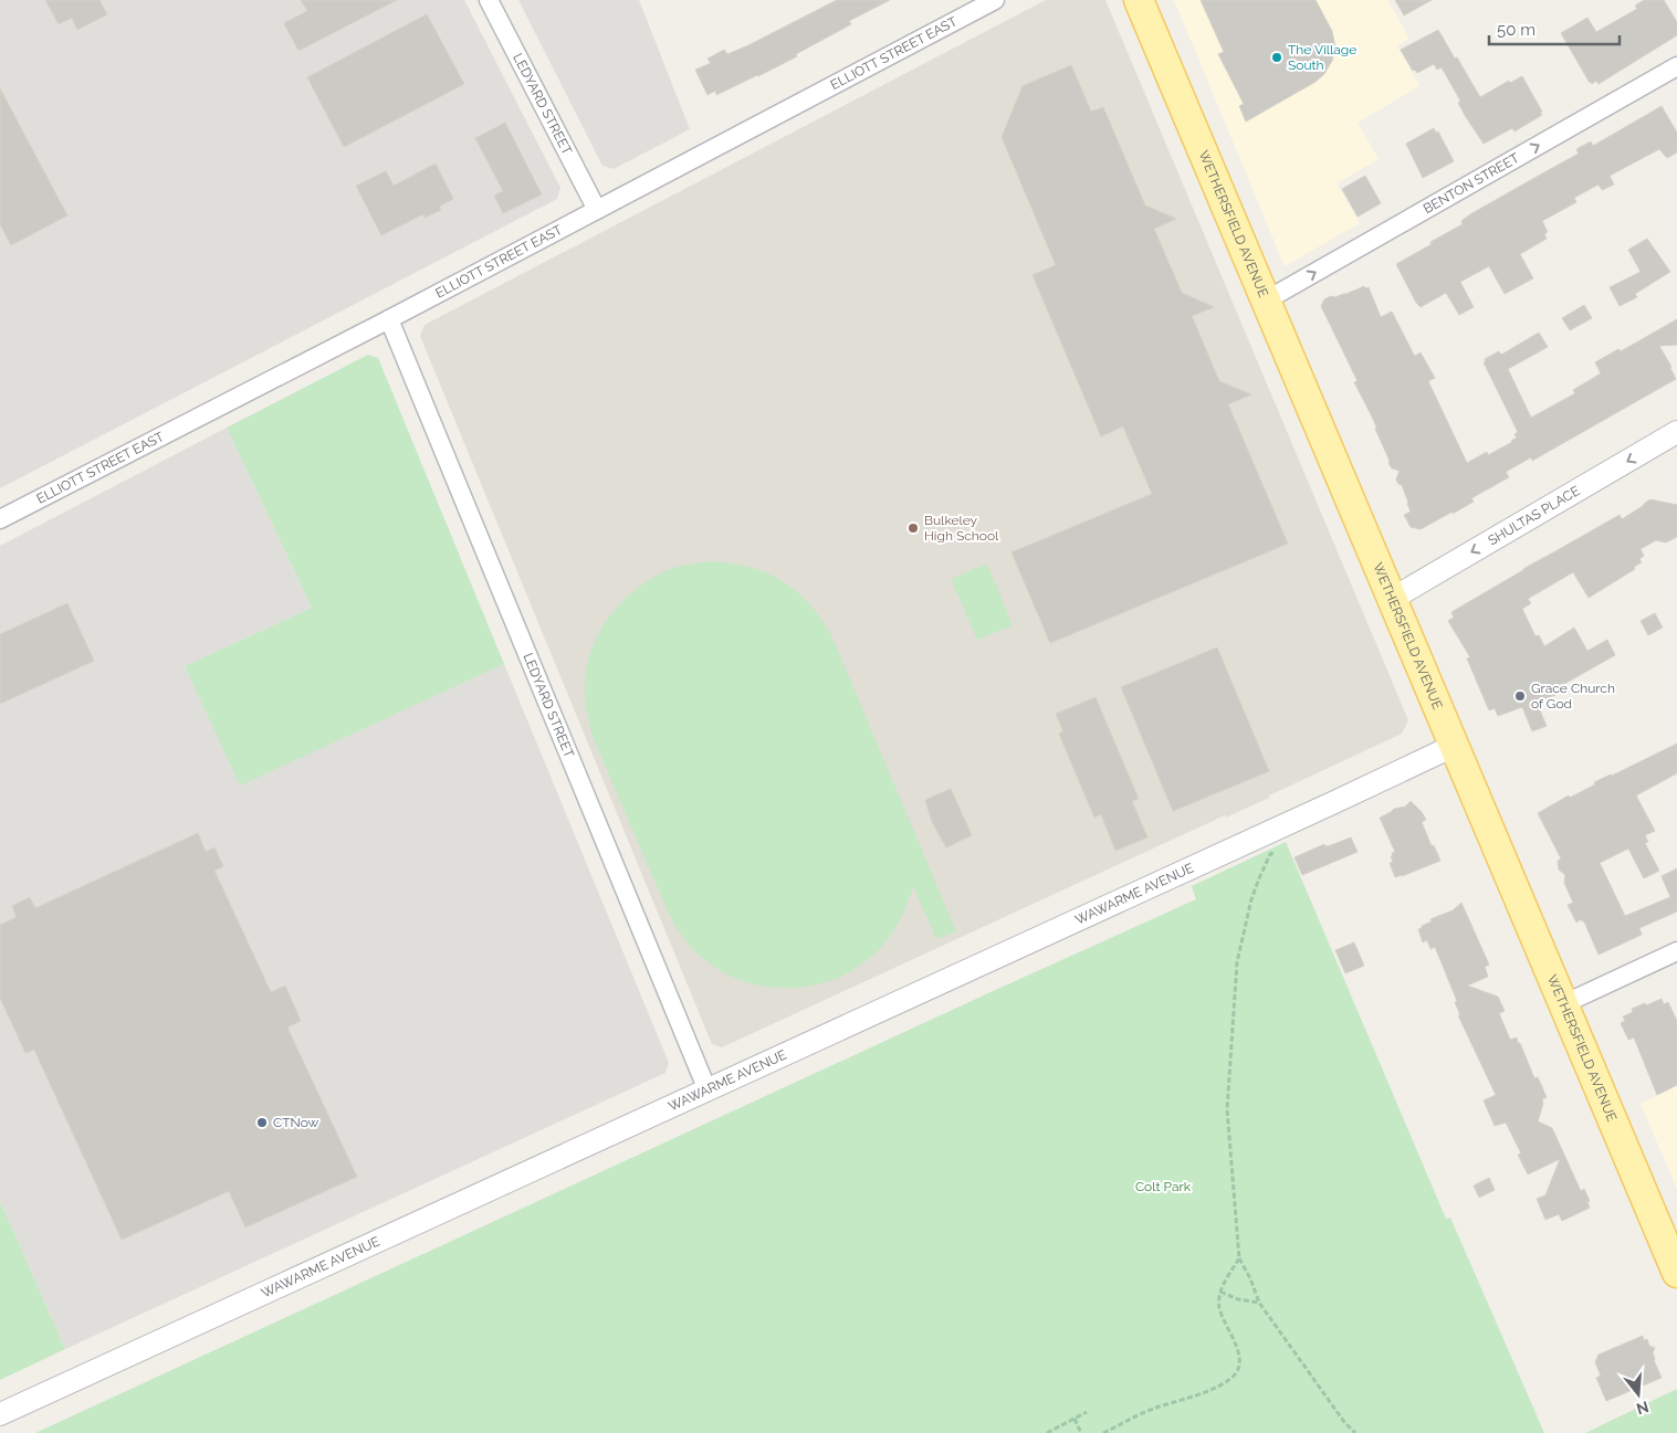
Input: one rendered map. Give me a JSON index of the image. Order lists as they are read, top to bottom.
{
  "streets": {
    "main road": ["WETHERSFIELD AVENUE"],
    "street": [
      "ELLIOTT STREET EAST",
      "LEDYARD STREET",
      "BENTON STREET",
      "SHULTAS PLACE",
      "WAWARME AVENUE"
    ]
  },
  "crossings": [
    ["ELLIOTT STREET EAST", "LEDYARD STREET"],
    ["LEDYARD STREET", "WAWARME AVENUE"],
    ["BENTON STREET", "WETHERSFIELD AVENUE"],
    ["WETHERSFIELD AVENUE", "SHULTAS PLACE"],
    ["WETHERSFIELD AVENUE", "WAWARME AVENUE"]
  ],
  "one_way": ["BENTON STREET", "SHULTAS PLACE"],
  "parks": ["Colt Park"],
  "places": [
    "The Village South",
    "Bulkeley High School",
    "Grace Church of God",
    "CTNow"
  ],
  "scale_bar": "50 m",
  "north": "bottom"
}
